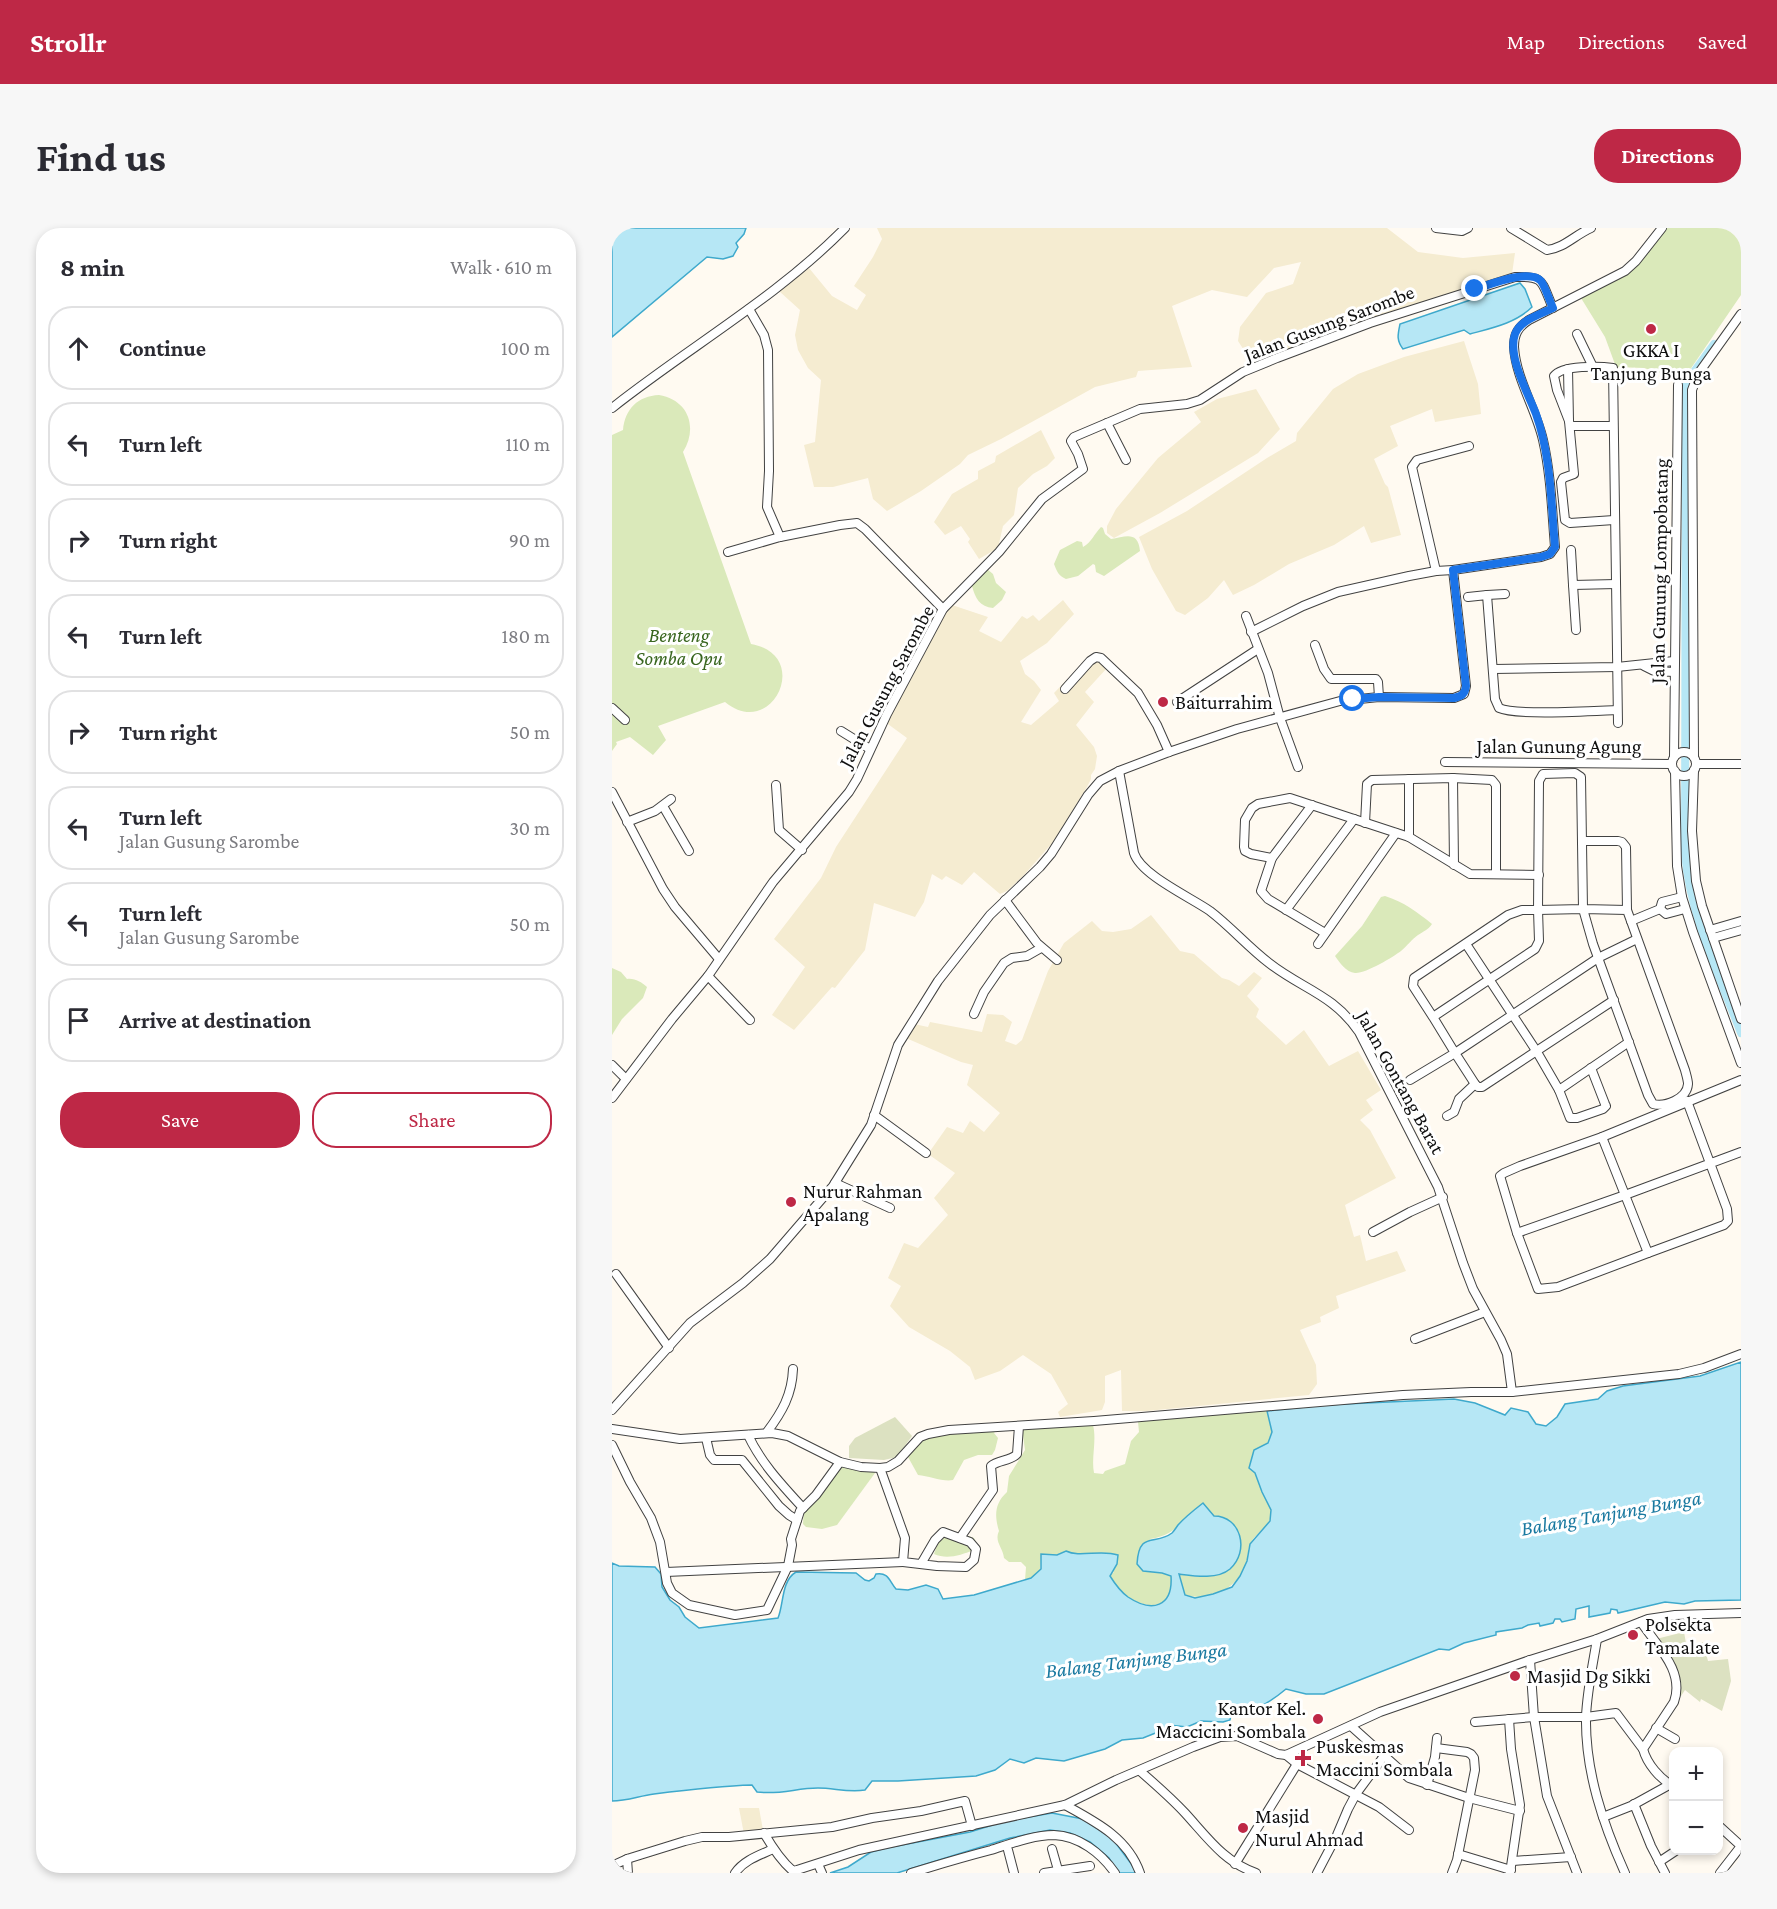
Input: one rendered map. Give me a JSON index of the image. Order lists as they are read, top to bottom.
{
  "streets": {
    "street": [
      "Jalan Gusung Sarombe",
      "Jalan Gunung Lompobatang",
      "Jalan Gunung Agung",
      "Jalan Gontang Barat"
    ]
  },
  "crossings": [
    ["Jalan Gunung Lompobatang", "Jalan Gunung Agung"]
  ],
  "water": ["Balang Tanjung Bunga"],
  "parks": ["Benteng Somba Opu"],
  "places": {
    "other": [
      "GKKA I Tanjung Bunga",
      "Baiturrahim",
      "Nurur Rahman Apalang",
      "Polsekta Tamalate",
      "Masjid Dg Sikki",
      "Kantor Kel. Maccicini Sombala",
      "Masjid Nurul Ahmad"
    ],
    "health": ["Puskesmas Maccini Sombala"]
  },
  "page": {
    "header": "Strollr",
    "nav": ["Map", "Directions", "Saved"],
    "buttons": [
      "Directions",
      ["Save", "Share"]
    ],
    "title": "Find us",
    "heading": ["8 min", "Walk · 610 m"],
    "list": [
      ["Continue", "100 m"],
      ["Turn left", "110 m"],
      ["Turn right", "90 m"],
      ["Turn left", "180 m"],
      ["Turn right", "50 m"],
      ["Turn left", "Jalan Gusung Sarombe", "30 m"],
      ["Turn left", "Jalan Gusung Sarombe", "50 m"],
      "Arrive at destination"
    ],
    "map_buttons": ["+", "−"]
  }
}
